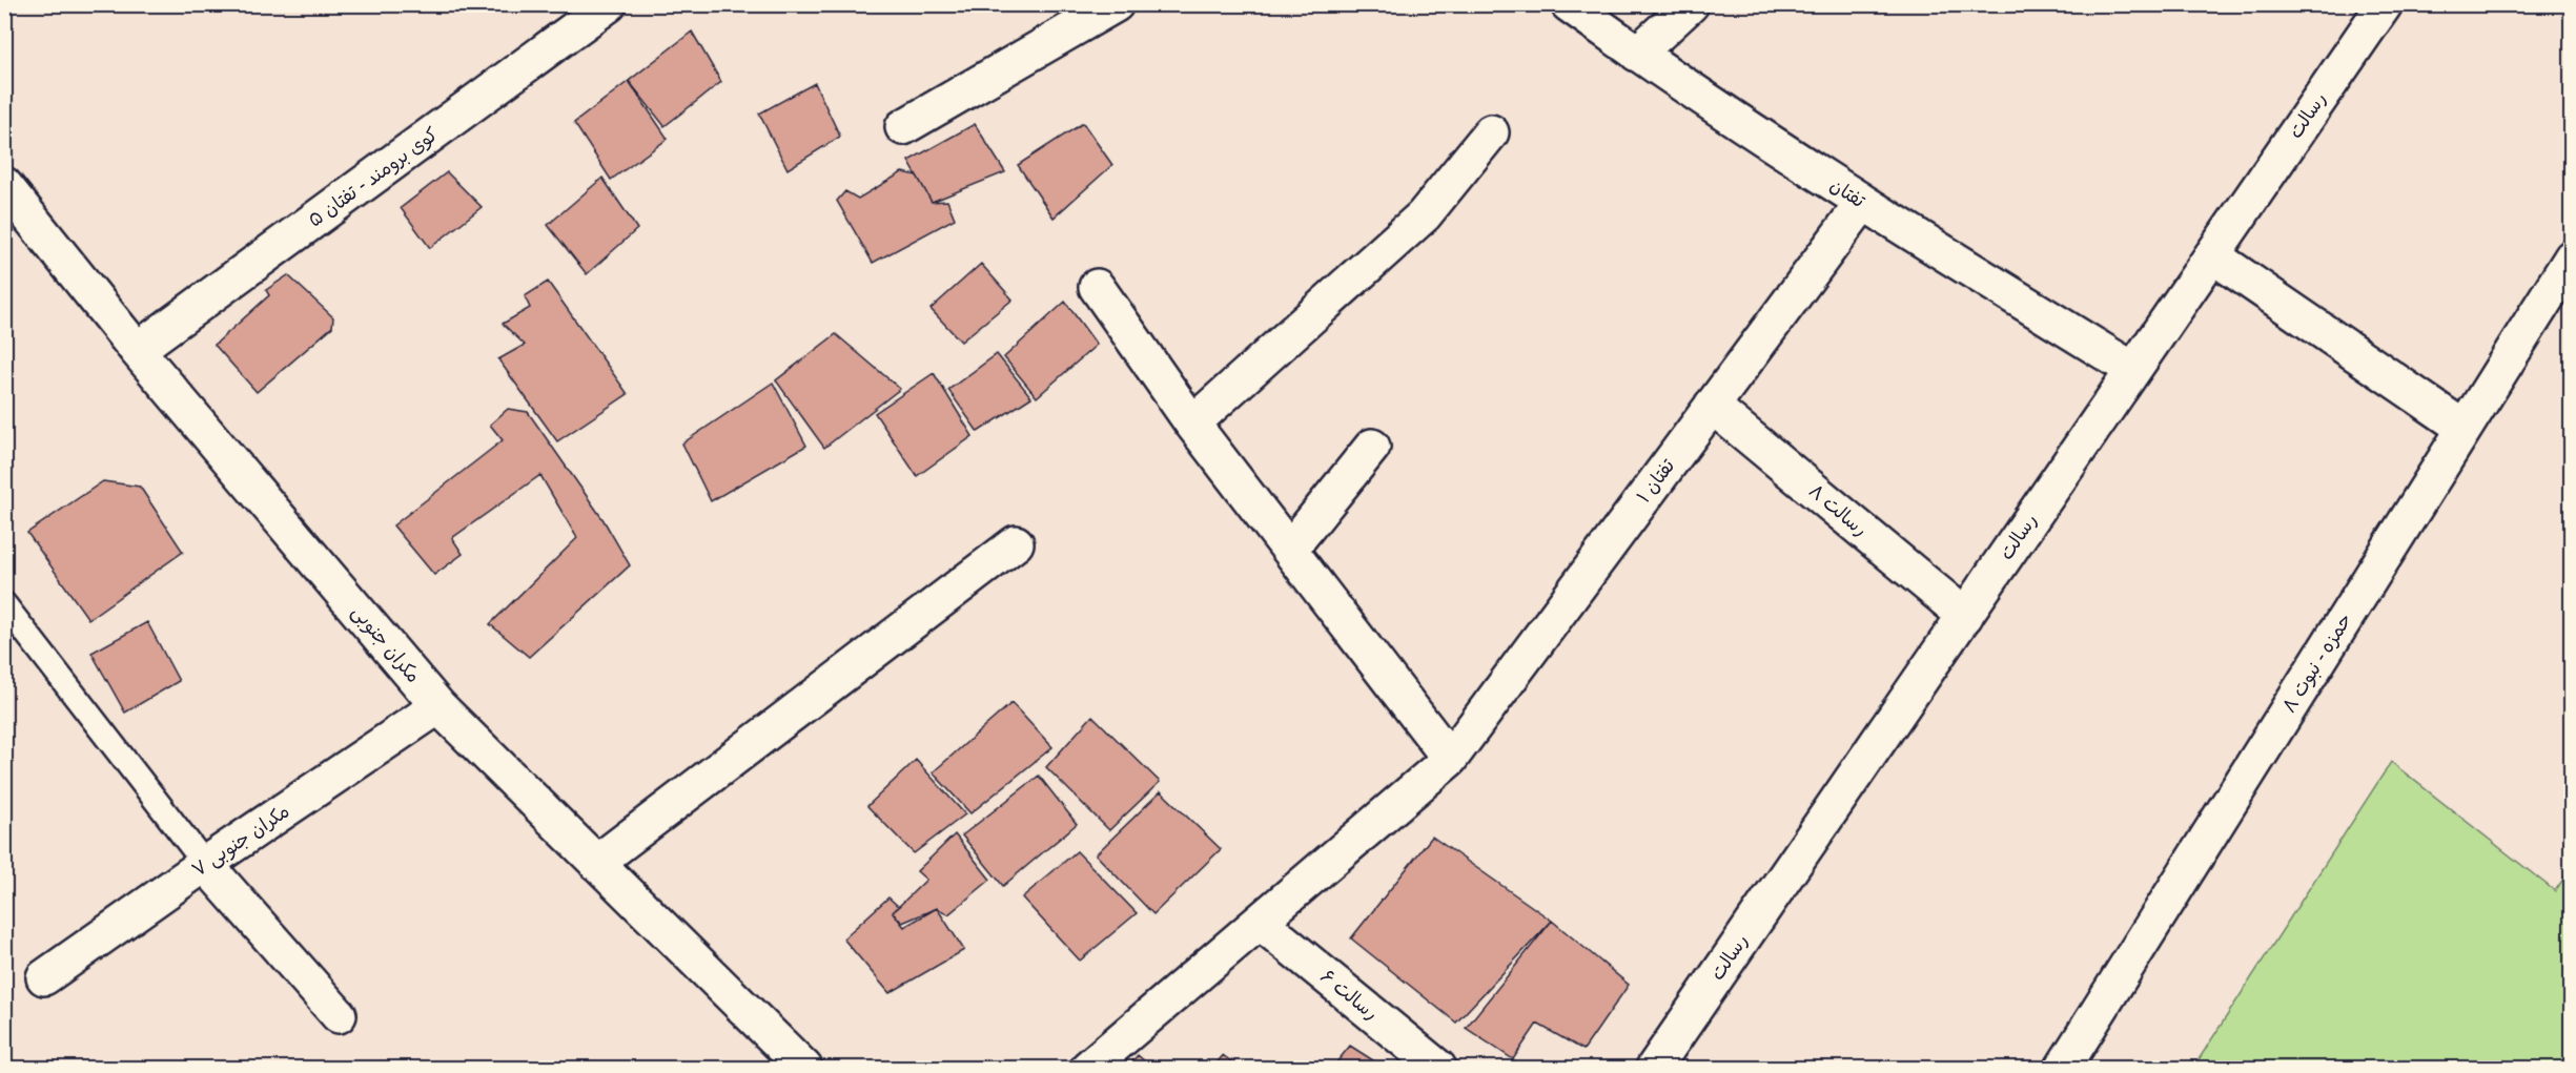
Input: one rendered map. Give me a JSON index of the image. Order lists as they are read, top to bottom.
{
  "streets": {
    "street": [
      "رسالت",
      "کوی برومند - تفتان ۵",
      "تفتان",
      "تفتان ۱",
      "رسالت ۸",
      "مکران جنوبی",
      "حمزه - نبوت ۸",
      "مکران جنوبی ۷",
      "رسالت ۶"
    ]
  },
  "crossings": [
    ["رسالت", "تفتان"],
    ["رسالت", "رسالت ۸"],
    ["کوی برومند - تفتان ۵", "مکران جنوبی"],
    ["تفتان", "تفتان ۱"],
    ["تفتان ۱", "رسالت ۸"],
    ["تفتان ۱", "رسالت ۶"],
    ["مکران جنوبی", "مکران جنوبی ۷"]
  ]
}
